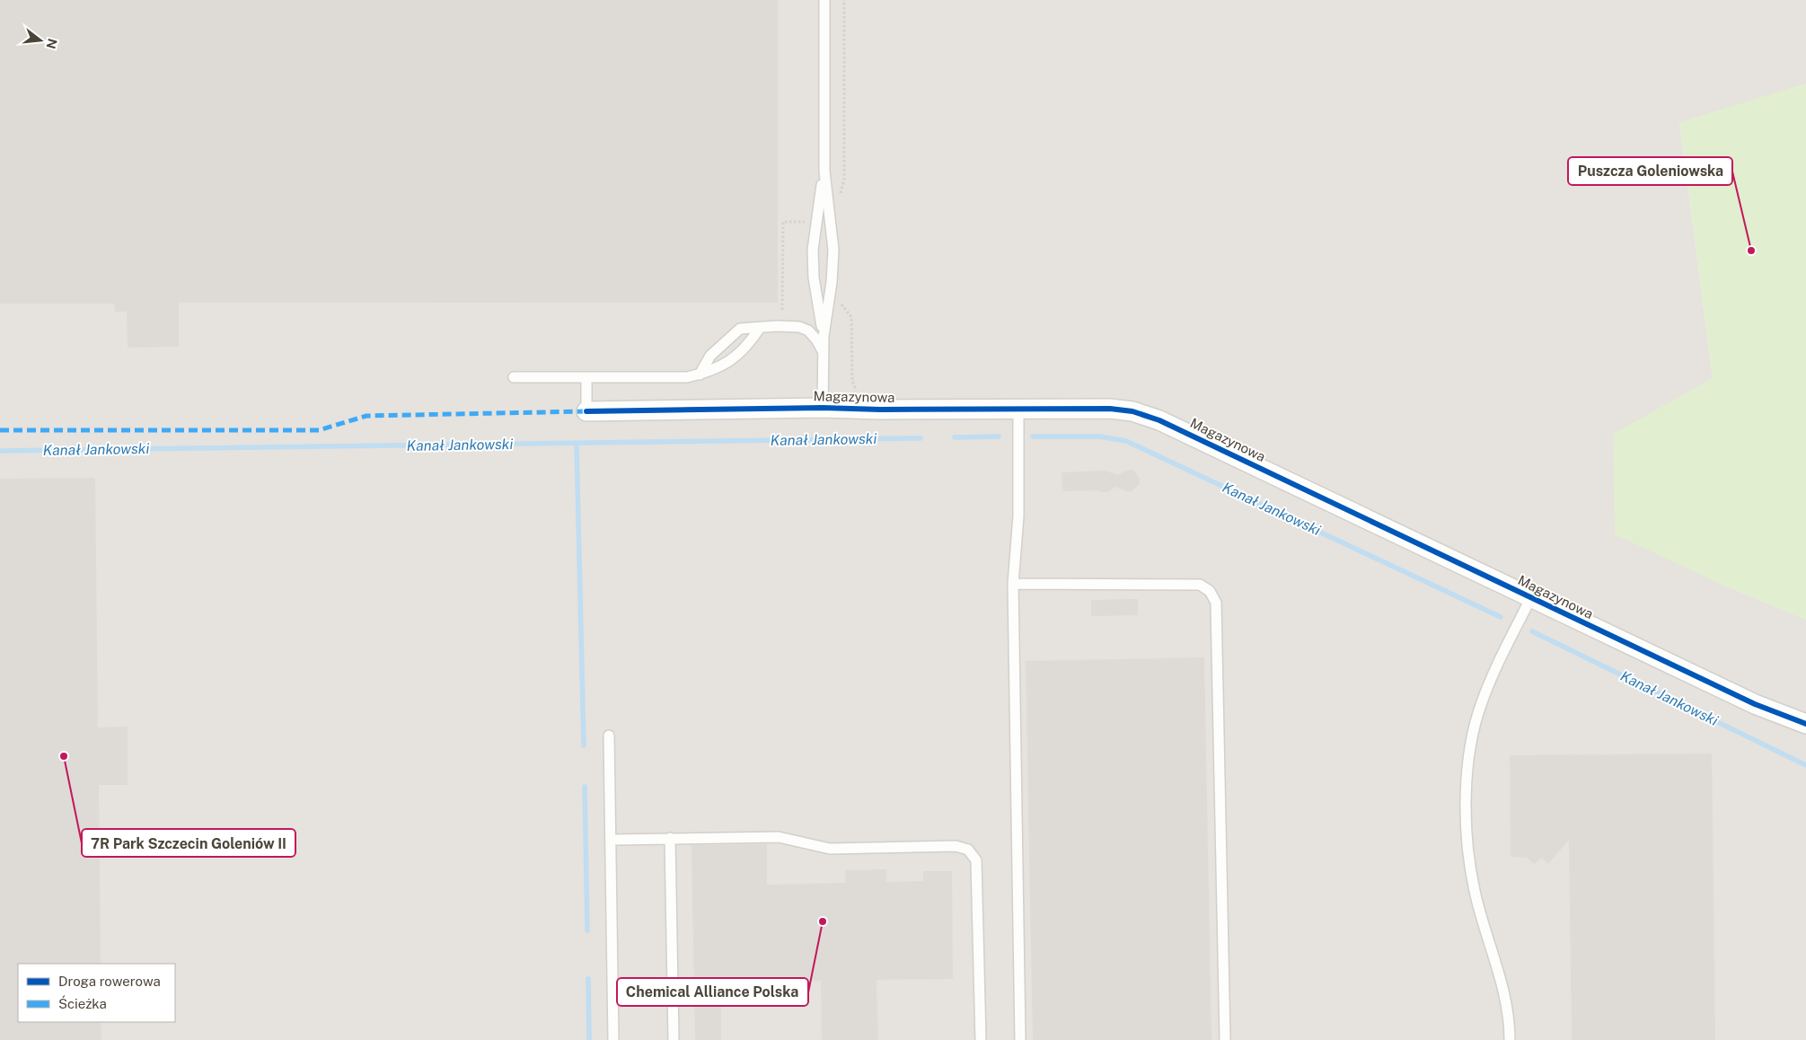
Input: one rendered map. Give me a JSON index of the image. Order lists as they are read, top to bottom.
{
  "streets": {
    "street": ["Magazynowa"]
  },
  "water": ["Kanał Jankowski"],
  "places": ["Puszcza Goleniowska", "7R Park Szczecin Goleniów II", "Chemical Alliance Polska"],
  "legend": ["Droga rowerowa", "Ścieżka"],
  "north": "right"
}
